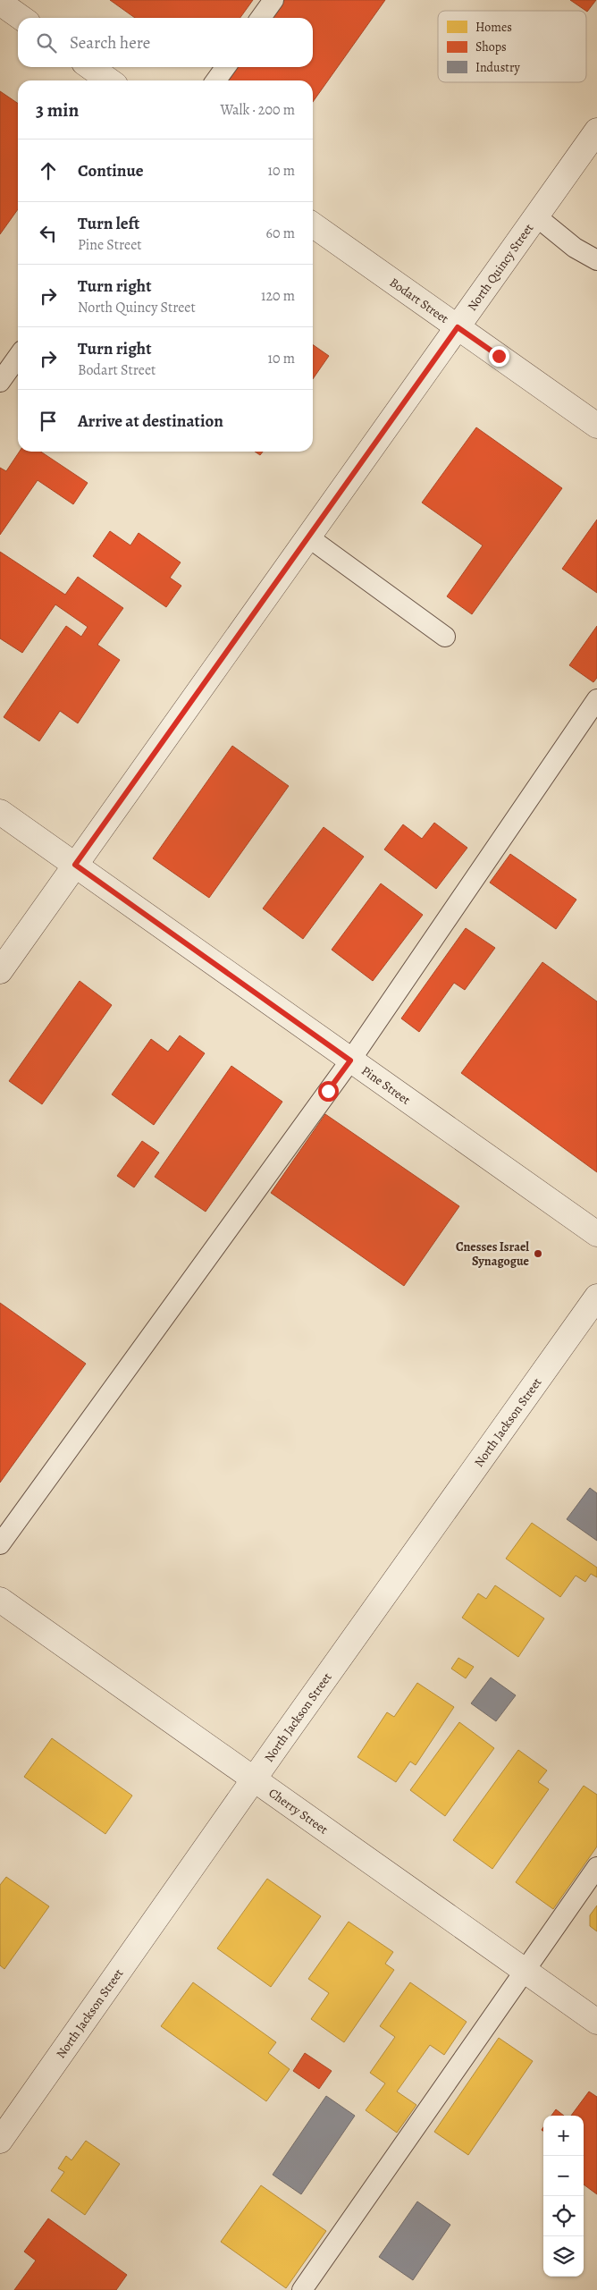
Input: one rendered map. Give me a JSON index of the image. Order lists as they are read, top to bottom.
{
  "streets": {
    "street": [
      "North Quincy Street",
      "Bodart Street",
      "Pine Street",
      "North Jackson Street",
      "Cherry Street"
    ]
  },
  "crossings": [
    ["North Quincy Street", "Bodart Street"],
    ["North Quincy Street", "Pine Street"],
    ["North Jackson Street", "Cherry Street"]
  ],
  "places": ["Cnesses Israel Synagogue"],
  "legend": ["Homes", "Shops", "Industry"],
  "page": {
    "search": "Search here",
    "heading": ["3 min", "Walk · 200 m"],
    "list": [
      ["Continue", "10 m"],
      ["Turn left", "Pine Street", "60 m"],
      ["Turn right", "North Quincy Street", "120 m"],
      ["Turn right", "Bodart Street", "10 m"],
      "Arrive at destination"
    ],
    "map_buttons": ["+", "−"]
  }
}
